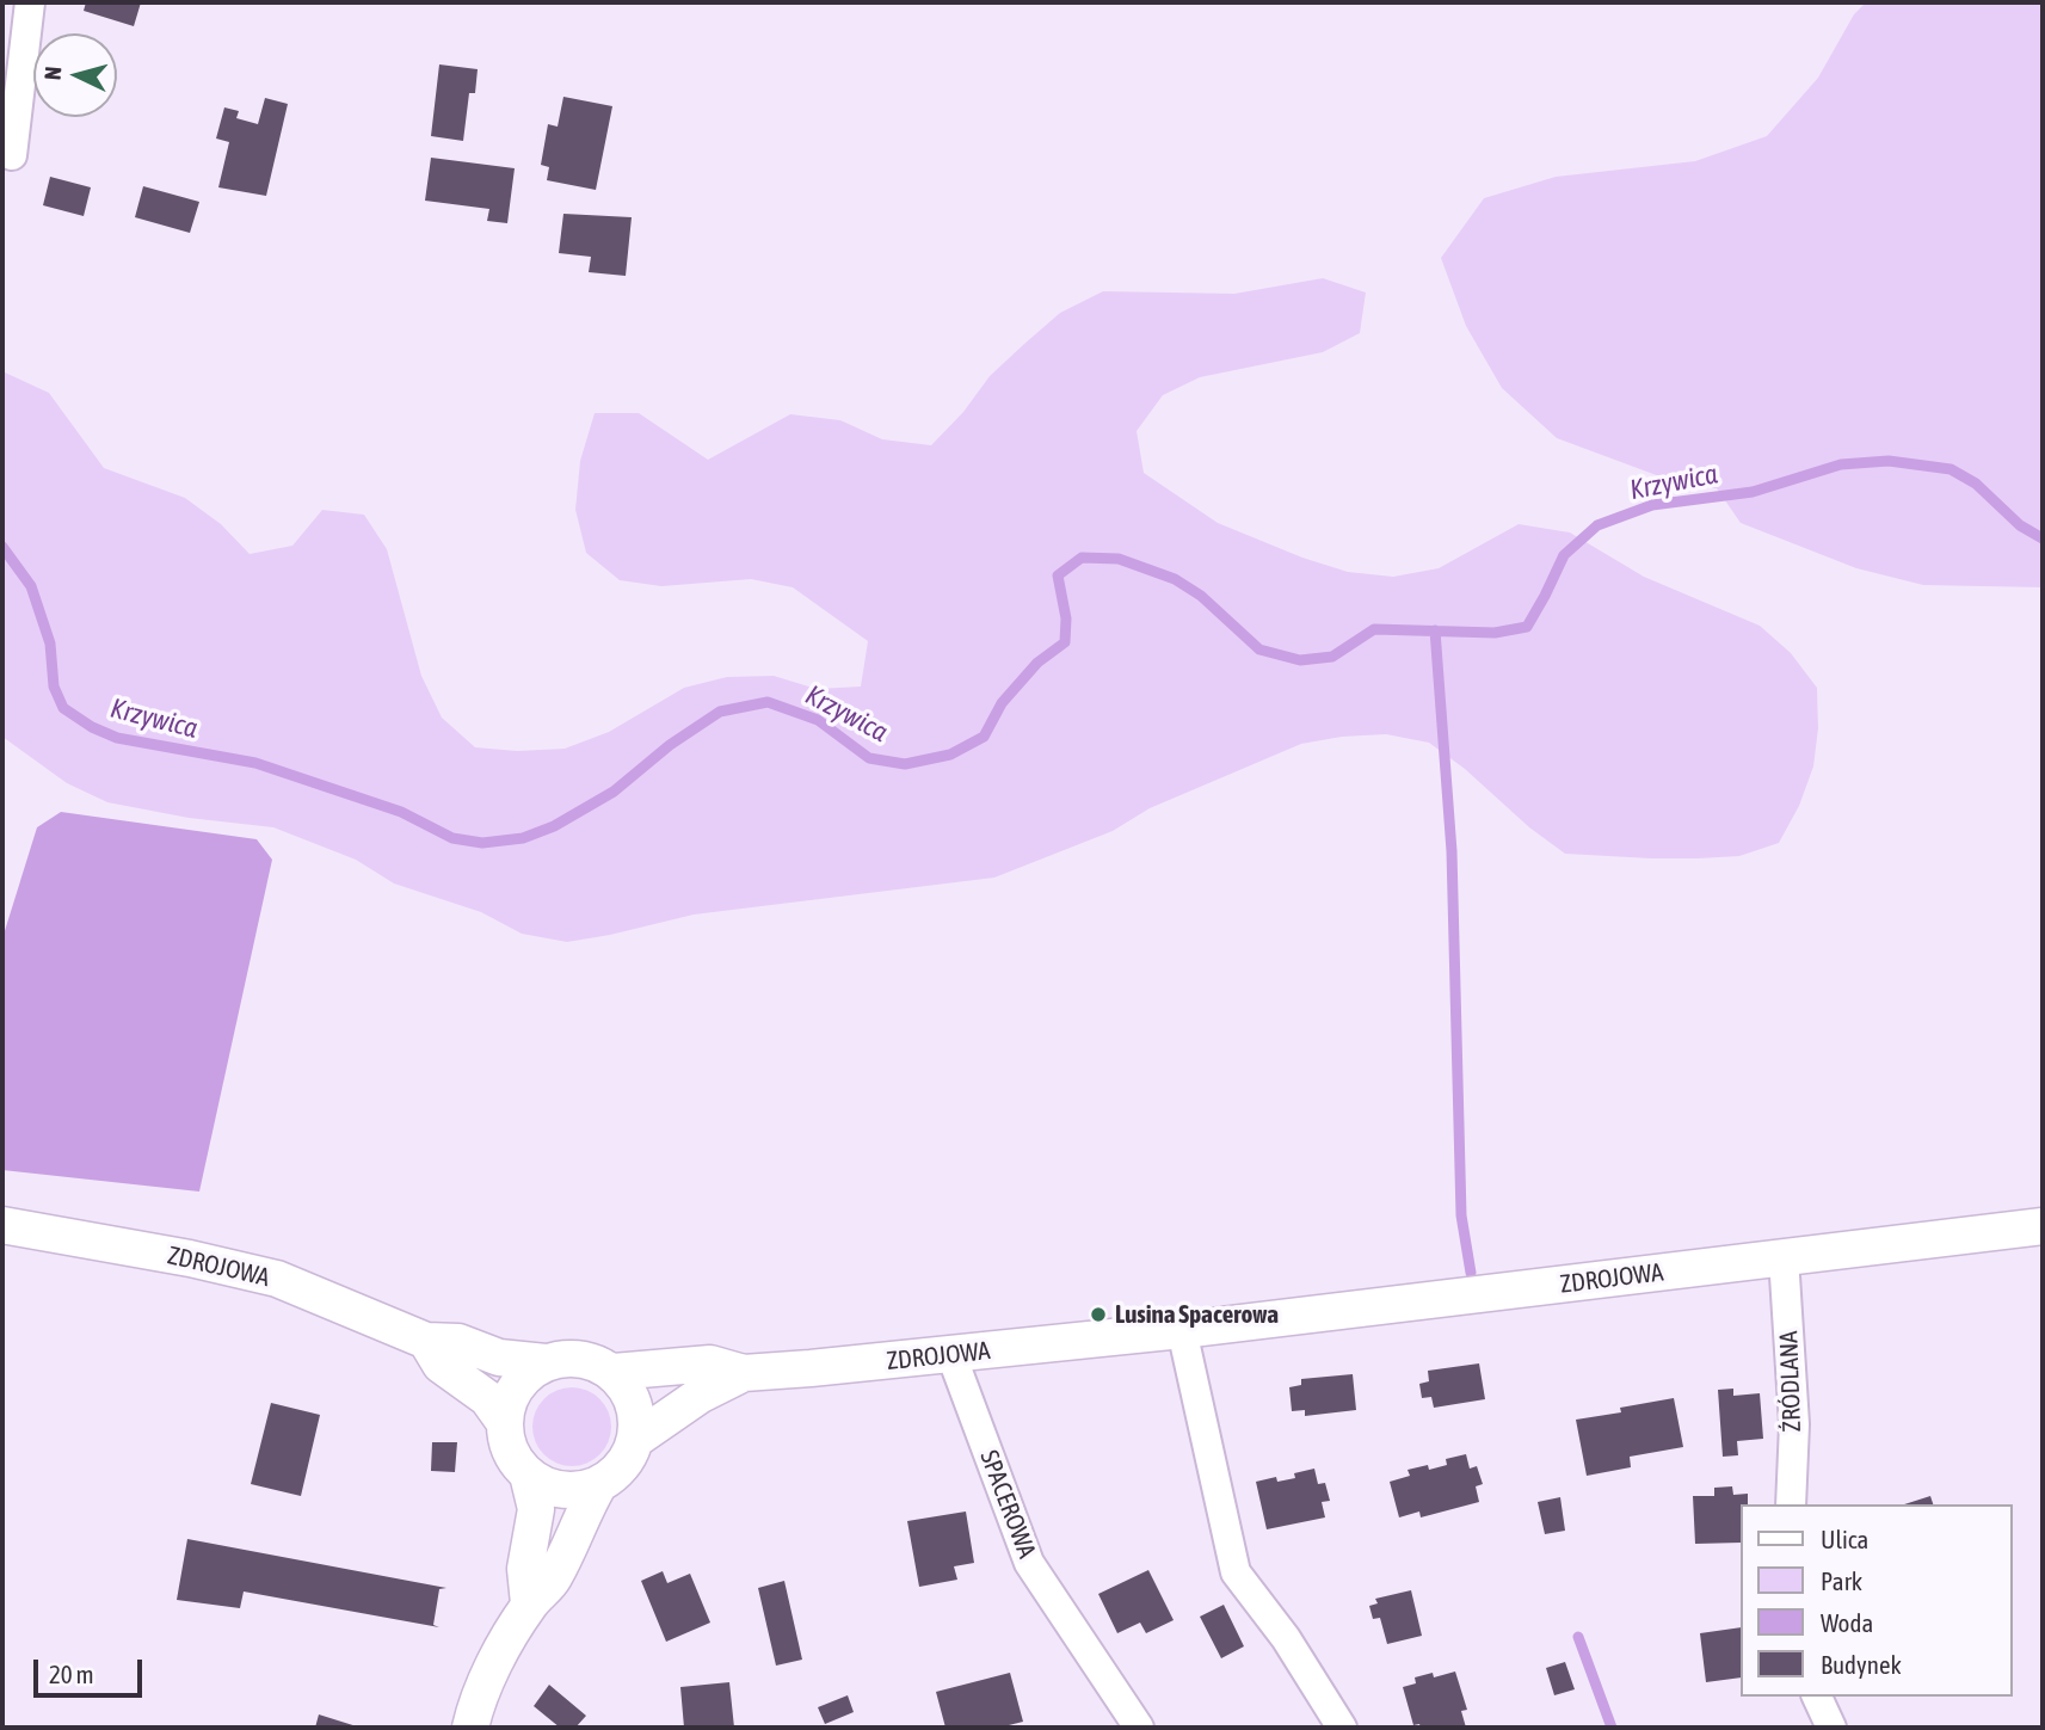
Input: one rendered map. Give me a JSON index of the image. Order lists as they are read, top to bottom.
{
  "streets": {
    "street": ["ZDROJOWA", "ŹRÓDLANA", "SPACEROWA"]
  },
  "crossings": [
    ["ZDROJOWA", "ŹRÓDLANA"],
    ["ZDROJOWA", "SPACEROWA"]
  ],
  "water": ["Krzywica"],
  "places": ["Lusina Spacerowa"],
  "legend": [
    "Ulica",
    "Park",
    "Woda",
    "Budynek"
  ],
  "scale_bar": "20 m",
  "north": "left"
}
